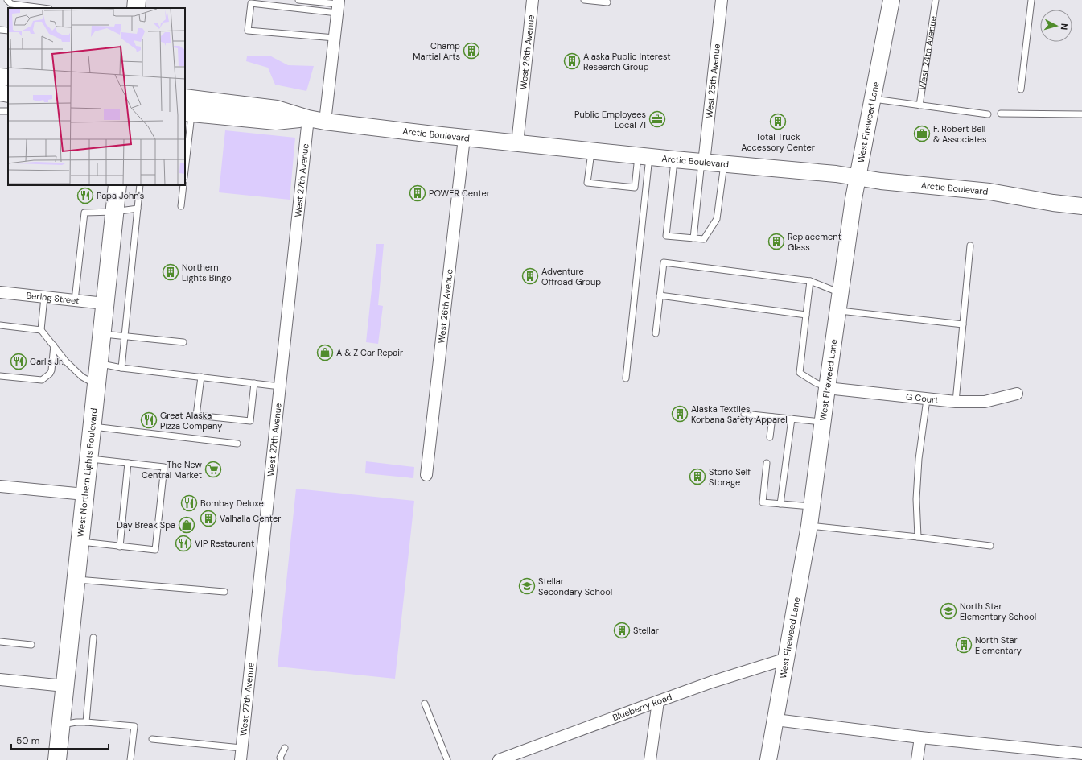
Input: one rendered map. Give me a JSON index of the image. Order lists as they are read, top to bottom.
{
  "streets": {
    "main road": ["West Fireweed Lane", "Arctic Boulevard", "West Northern Lights Boulevard"],
    "street": [
      "West 26th Avenue",
      "West 25th Avenue",
      "West 27th Avenue",
      "Bering Street",
      "G Court",
      "Blueberry Road"
    ],
    "lane": ["West 24th Avenue"]
  },
  "crossings": [
    ["West 26th Avenue", "Arctic Boulevard"],
    ["West 25th Avenue", "Arctic Boulevard"],
    ["West Fireweed Lane", "Arctic Boulevard"],
    ["West Fireweed Lane", "G Court"],
    ["West Fireweed Lane", "Blueberry Road"],
    ["Arctic Boulevard", "West 27th Avenue"],
    ["Bering Street", "West Northern Lights Boulevard"]
  ],
  "places": {
    "building": [
      "Champ Martial Arts",
      "Alaska Public Interest Research Group",
      "Total Truck Accessory Center",
      "POWER Center",
      "Replacement Glass",
      "Northern Lights Bingo",
      "Adventure Offroad Group",
      "Alaska Textiles, Korbana Safety Apparel",
      "Storio Self Storage",
      "Valhalla Center",
      "Stellar",
      "North Star Elementary"
    ],
    "office": ["Public Employees Local 71", "F. Robert Bell & Associates"],
    "restaurant": [
      "Papa John's",
      "Carl's Jr.",
      "Great Alaska Pizza Company",
      "Bombay Deluxe",
      "VIP Restaurant"
    ],
    "shop": ["A & Z Car Repair", "Day Break Spa"],
    "supermarket": ["The New Central Market"],
    "school or university": ["Stellar Secondary School", "North Star Elementary School"]
  },
  "scale_bar": "50 m",
  "north": "right"
}
